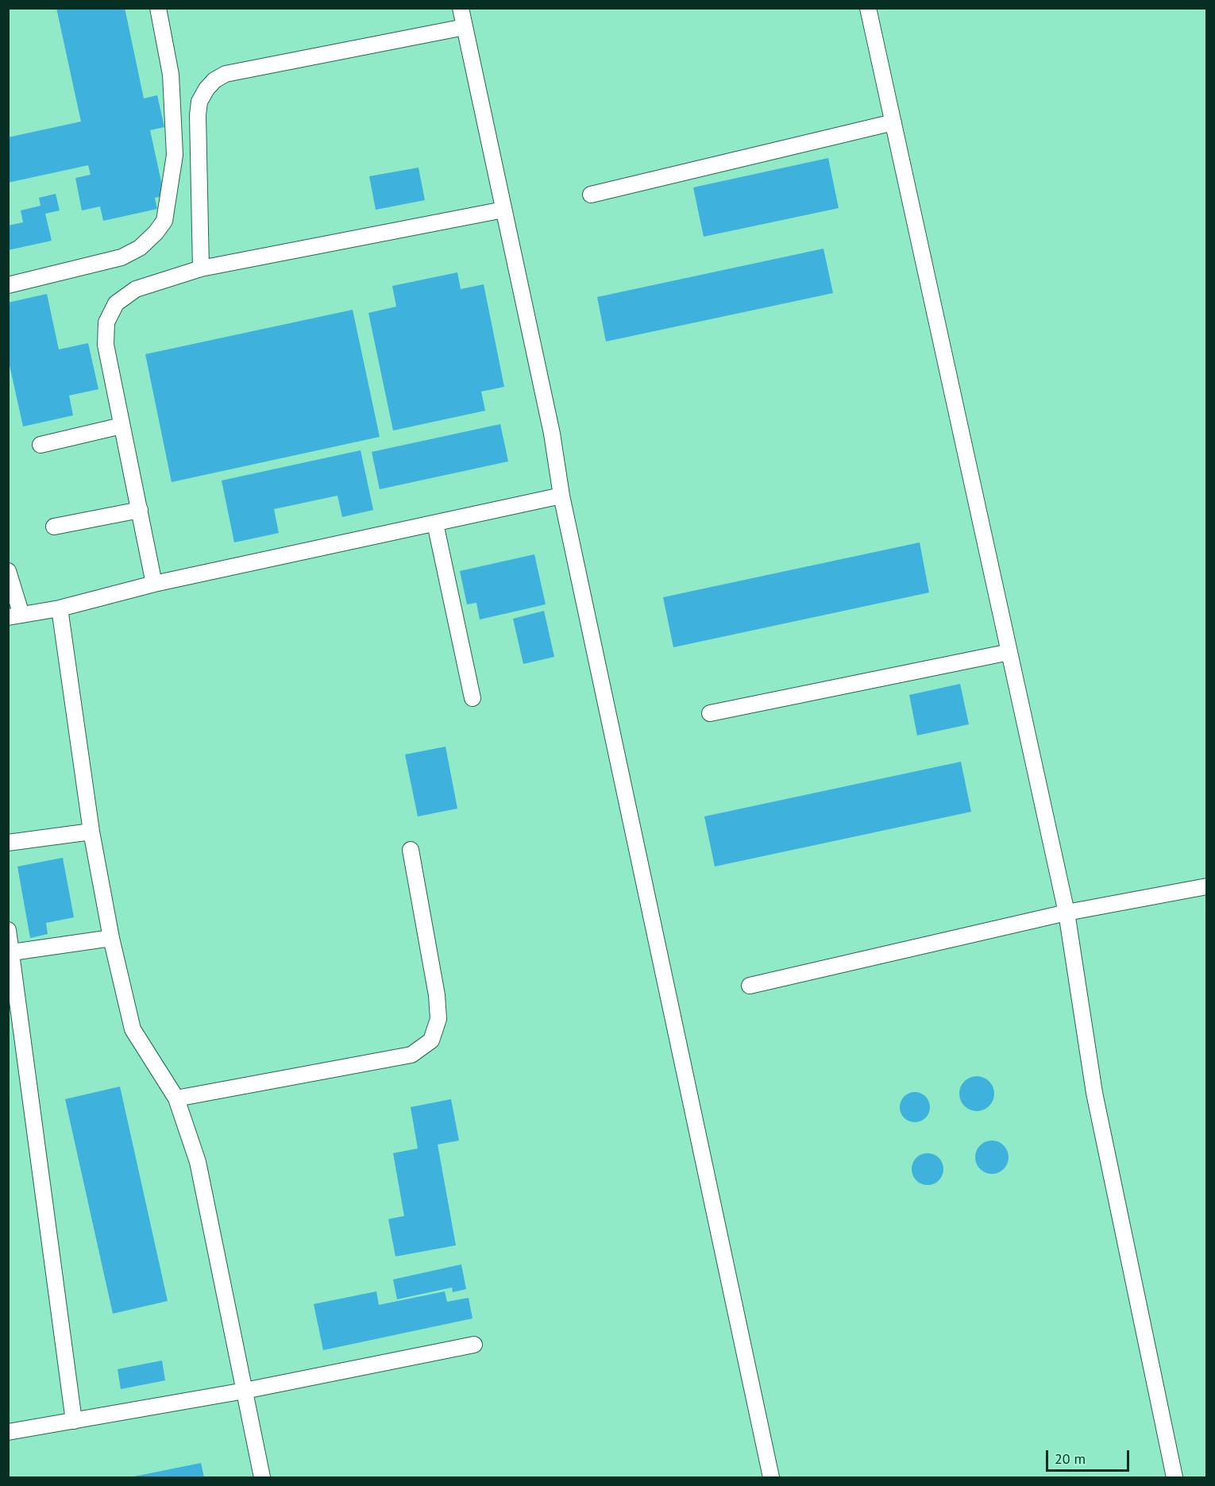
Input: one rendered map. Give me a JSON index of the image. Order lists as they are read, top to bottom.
{
  "scale_bar": "20 m"
}
